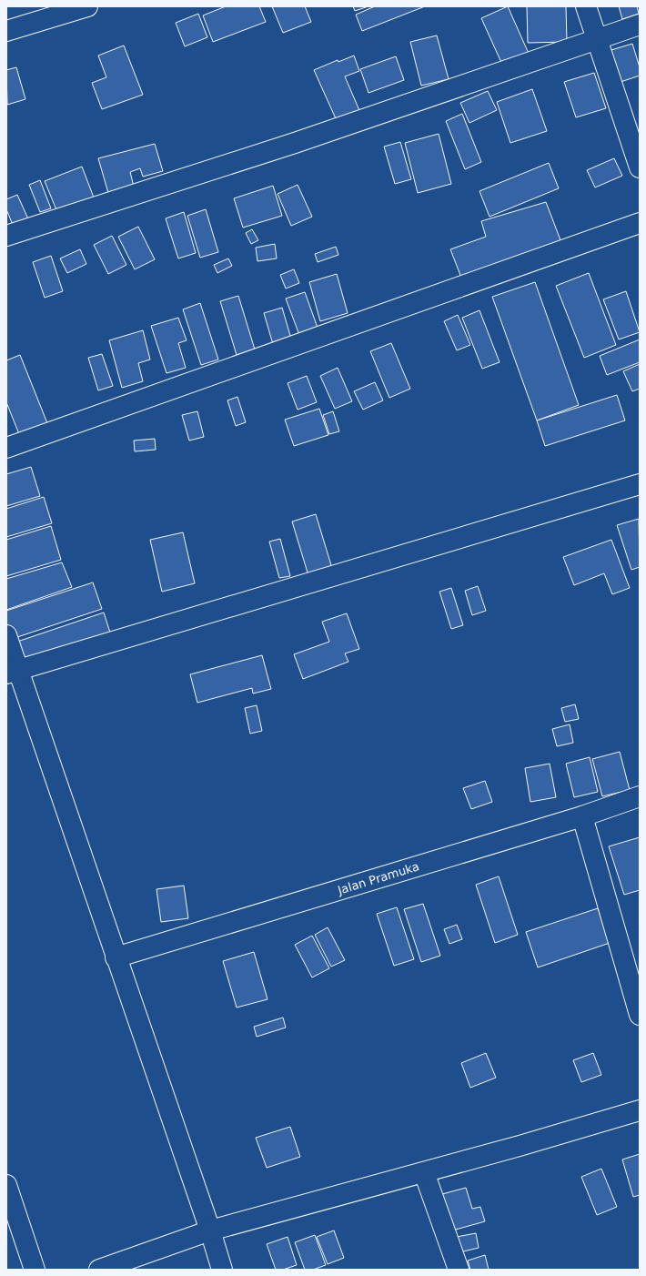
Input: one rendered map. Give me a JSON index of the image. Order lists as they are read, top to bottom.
{
  "streets": {
    "street": ["Jalan Pramuka"]
  }
}
